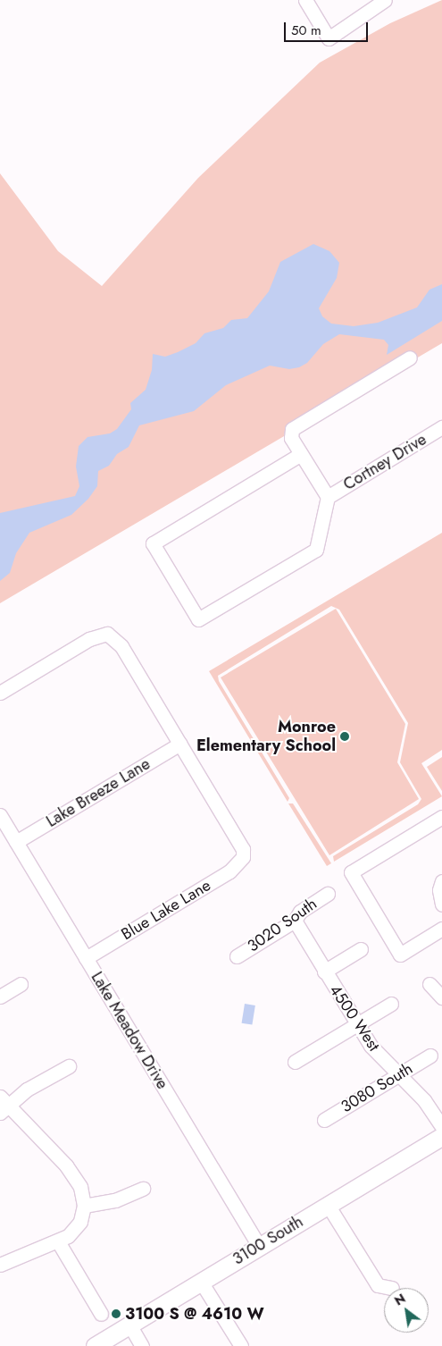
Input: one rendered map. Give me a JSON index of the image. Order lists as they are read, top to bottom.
{
  "streets": {
    "main road": ["3100 South"],
    "street": [
      "Cortney Drive",
      "Lake Breeze Lane",
      "Blue Lake Lane",
      "3020 South",
      "4500 West",
      "Lake Meadow Drive",
      "3080 South"
    ]
  },
  "crossings": [
    ["Lake Breeze Lane", "Blue Lake Lane"],
    ["Lake Breeze Lane", "Lake Meadow Drive"],
    ["Blue Lake Lane", "Lake Meadow Drive"],
    ["3020 South", "4500 West"],
    ["4500 West", "3080 South"],
    ["Lake Meadow Drive", "3100 South"]
  ],
  "places": ["Monroe Elementary School", "3100 S @ 4610 W"],
  "scale_bar": "50 m",
  "north": "top left"
}
